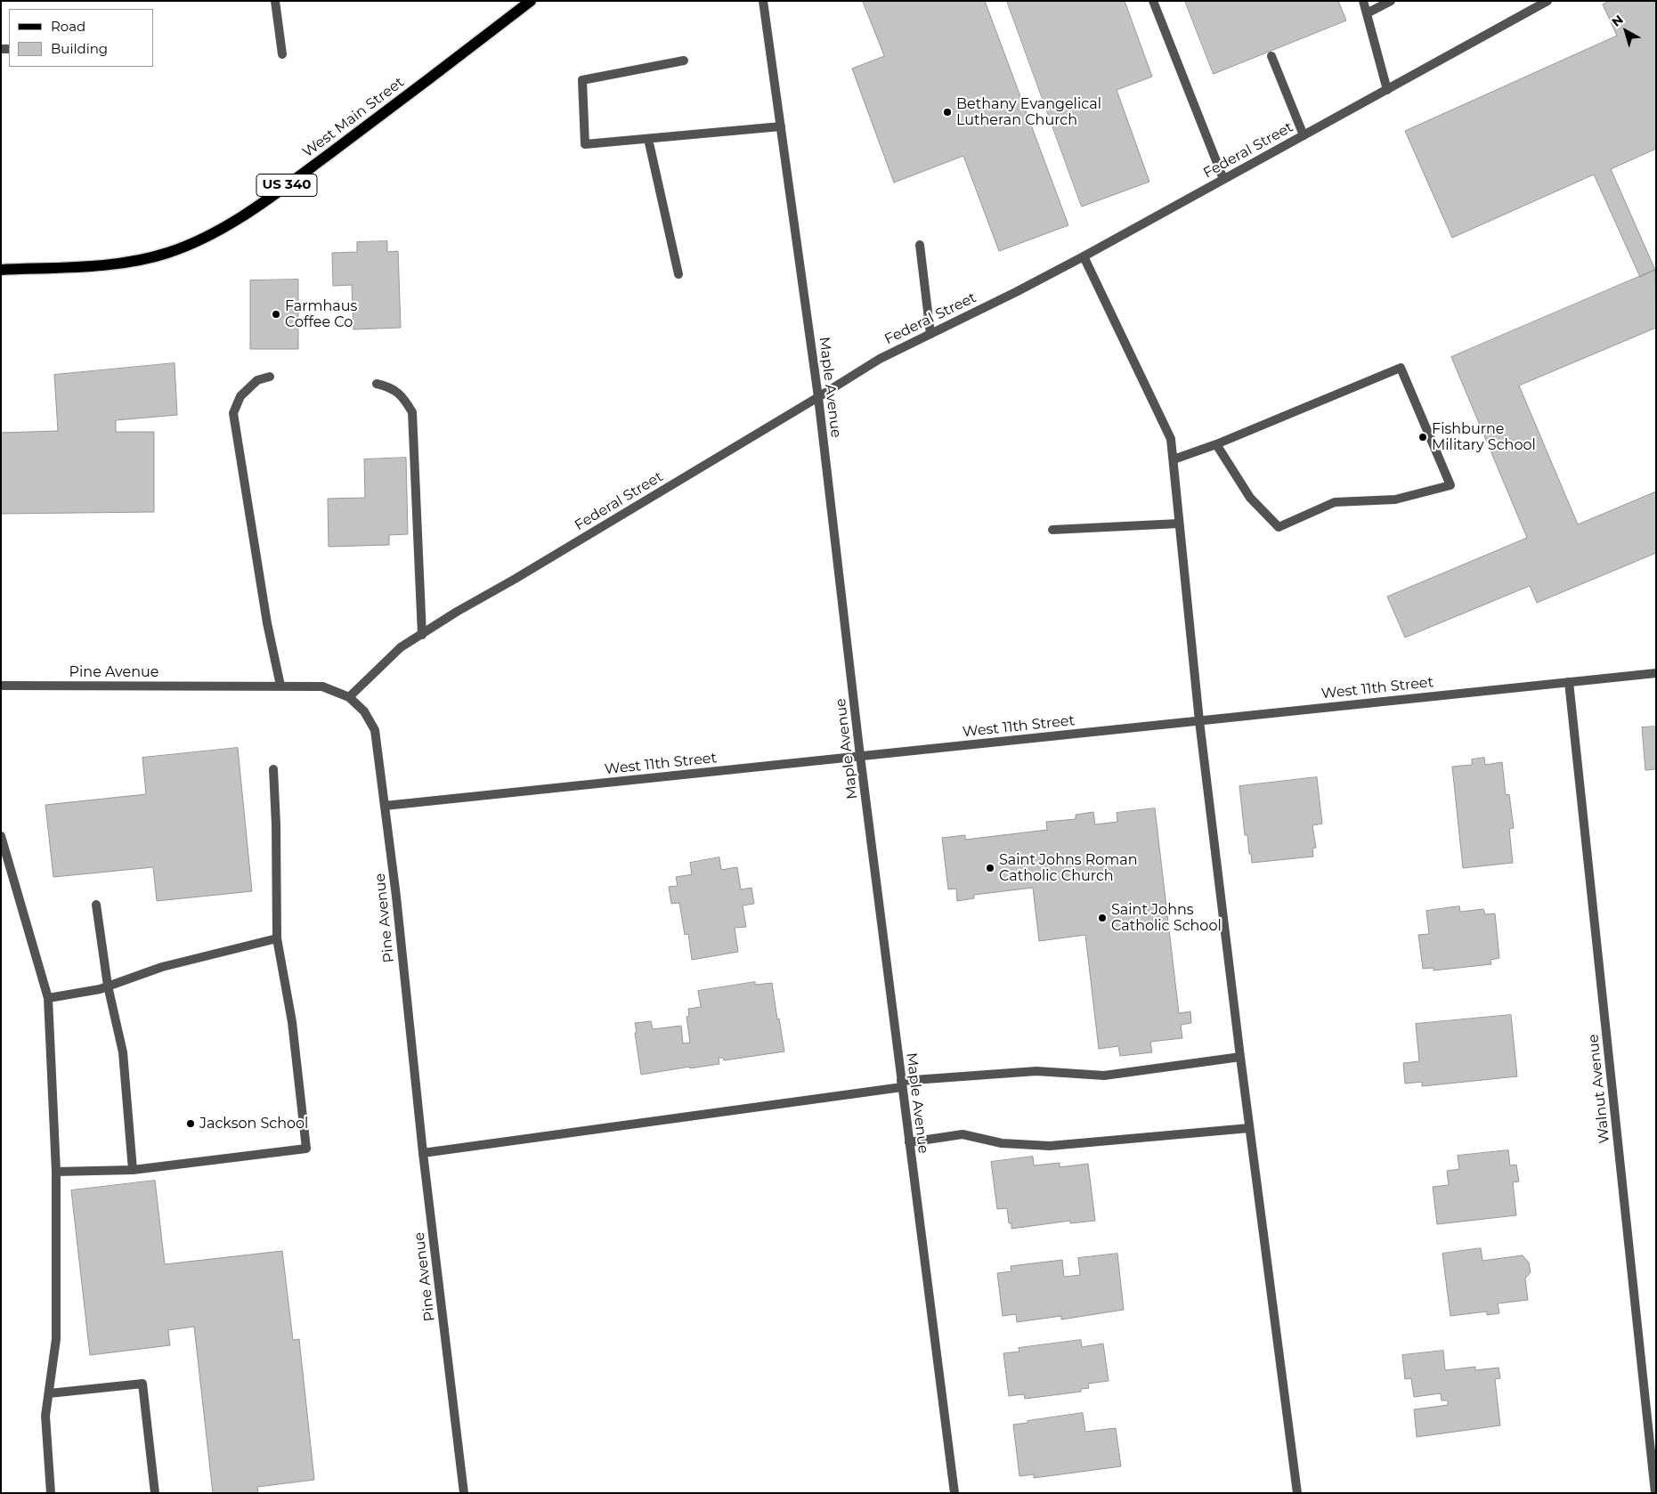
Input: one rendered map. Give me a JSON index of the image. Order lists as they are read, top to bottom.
{
  "streets": {
    "main road": ["West Main Street", "US 340"],
    "street": [
      "Federal Street",
      "Maple Avenue",
      "Pine Avenue",
      "West 11th Street",
      "Walnut Avenue"
    ]
  },
  "crossings": [
    ["Federal Street", "Maple Avenue"],
    ["Federal Street", "Pine Avenue"],
    ["Maple Avenue", "West 11th Street"],
    ["Pine Avenue", "West 11th Street"],
    ["West 11th Street", "Walnut Avenue"]
  ],
  "places": [
    "Bethany Evangelical Lutheran Church",
    "Farmhaus Coffee Co",
    "Fishburne Military School",
    "Saint Johns Roman Catholic Church",
    "Saint Johns Catholic School",
    "Jackson School"
  ],
  "legend": ["Road", "Building"],
  "north": "top left"
}
